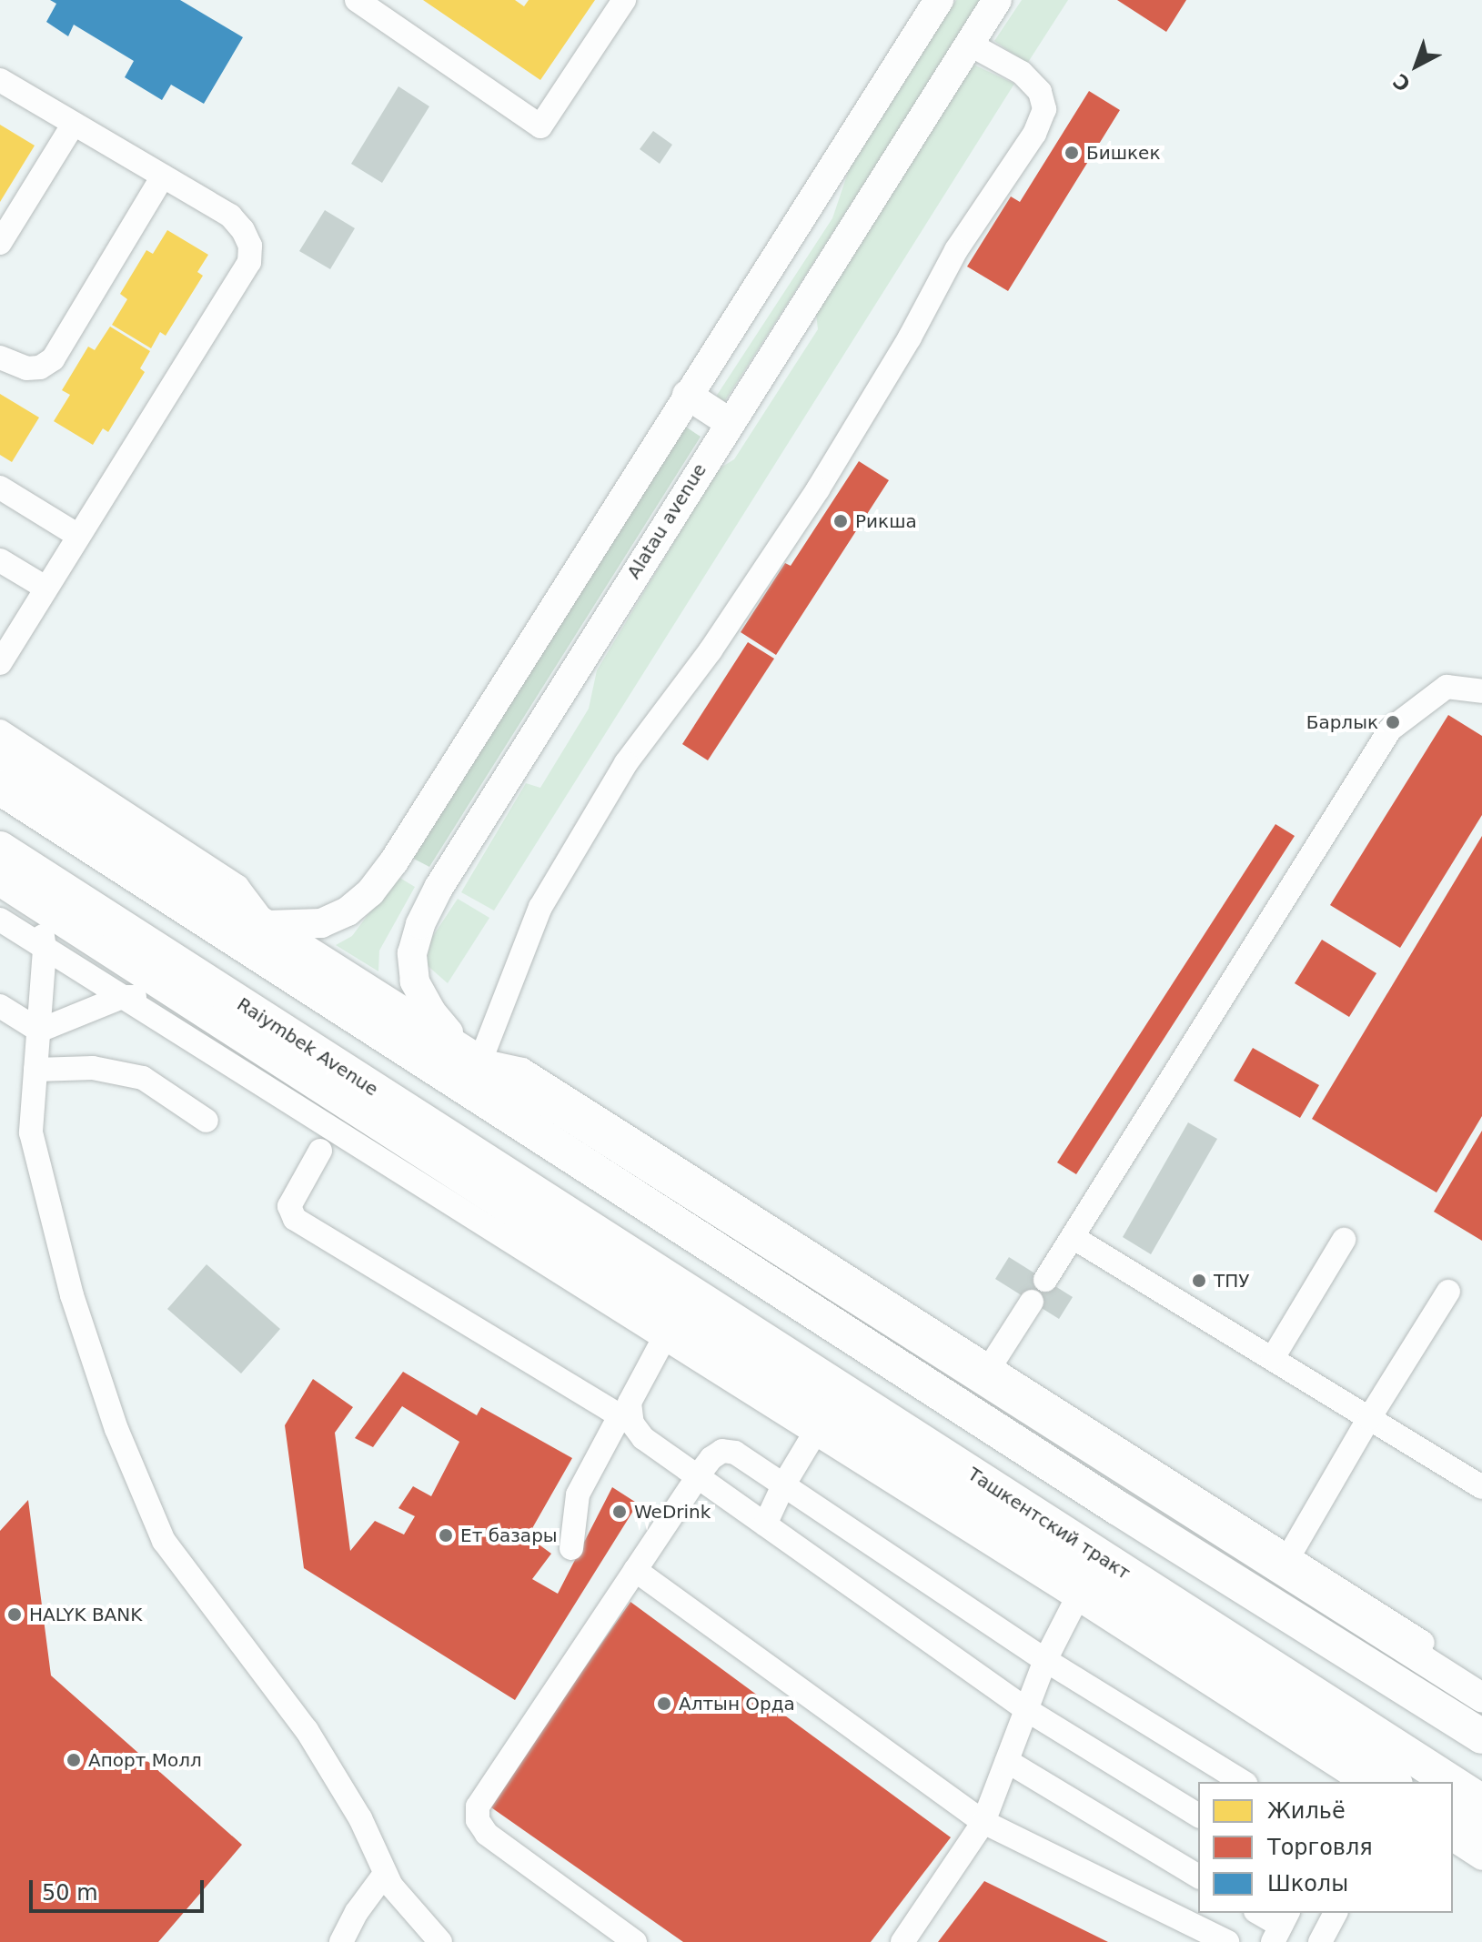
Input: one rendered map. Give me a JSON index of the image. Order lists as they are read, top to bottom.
{
  "streets": {
    "highway": ["Raiymbek Avenue", "Ташкентский тракт"],
    "main road": ["Alatau avenue"]
  },
  "crossings": [
    ["Raiymbek Avenue", "Ташкентский тракт"]
  ],
  "places": [
    "Бишкек",
    "Рикша",
    "Барлык",
    "ТПУ",
    "WeDrink",
    "Ет базары",
    "HALYK BANK",
    "Алтын Орда",
    "Апорт Молл"
  ],
  "legend": ["Жильё", "Торговля", "Школы"],
  "scale_bar": "50 m",
  "north": "bottom left"
}
